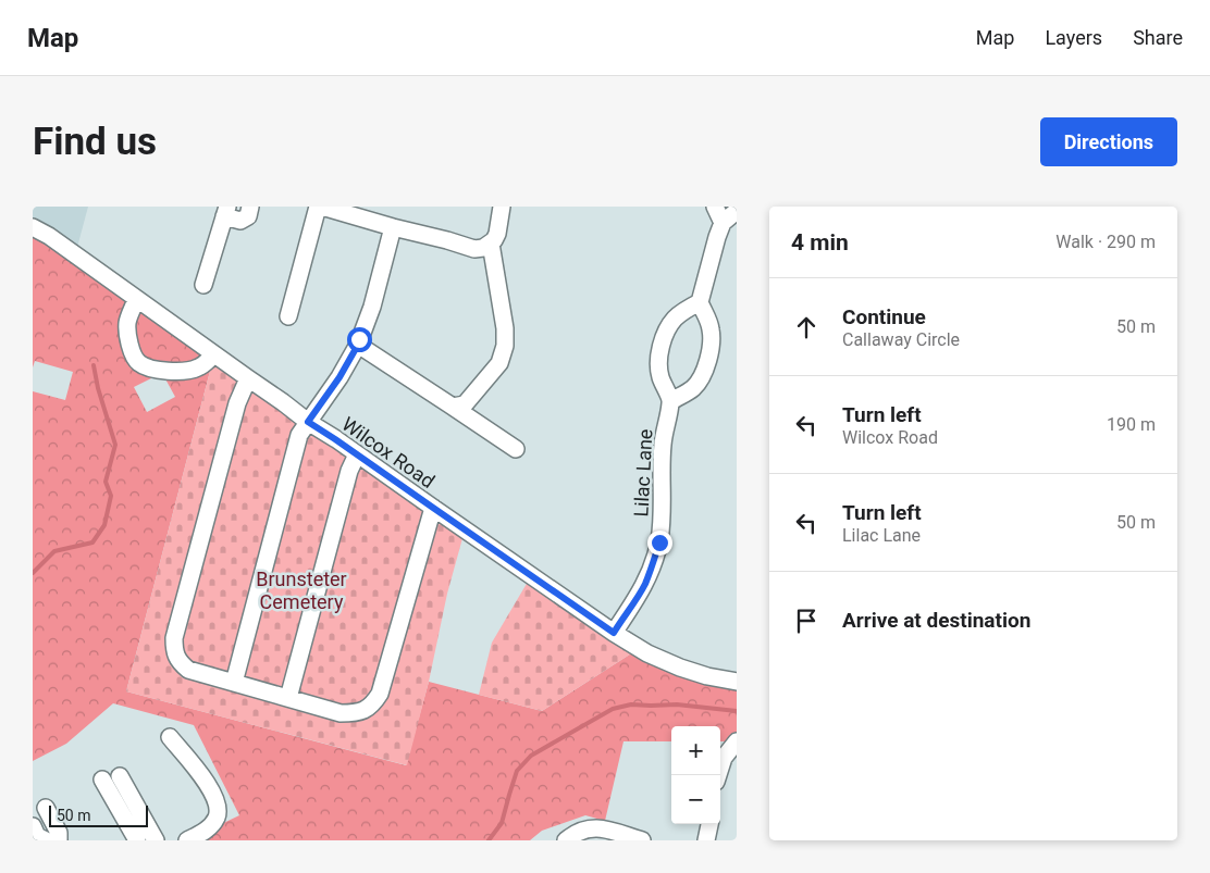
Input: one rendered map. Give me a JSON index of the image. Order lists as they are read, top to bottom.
{
  "streets": {
    "street": ["Wilcox Road", "Lilac Lane"]
  },
  "crossings": [
    ["Wilcox Road", "Lilac Lane"]
  ],
  "parks": ["Brunsteter Cemetery"],
  "scale_bar": "50 m",
  "page": {
    "header": "Map",
    "nav": ["Map", "Layers", "Share"],
    "buttons": "Directions",
    "title": "Find us",
    "heading": ["4 min", "Walk · 290 m"],
    "list": [
      ["Continue", "Callaway Circle", "50 m"],
      ["Turn left", "Wilcox Road", "190 m"],
      ["Turn left", "Lilac Lane", "50 m"],
      "Arrive at destination"
    ],
    "map_buttons": ["+", "−"],
    "scale": "50 m"
  }
}
